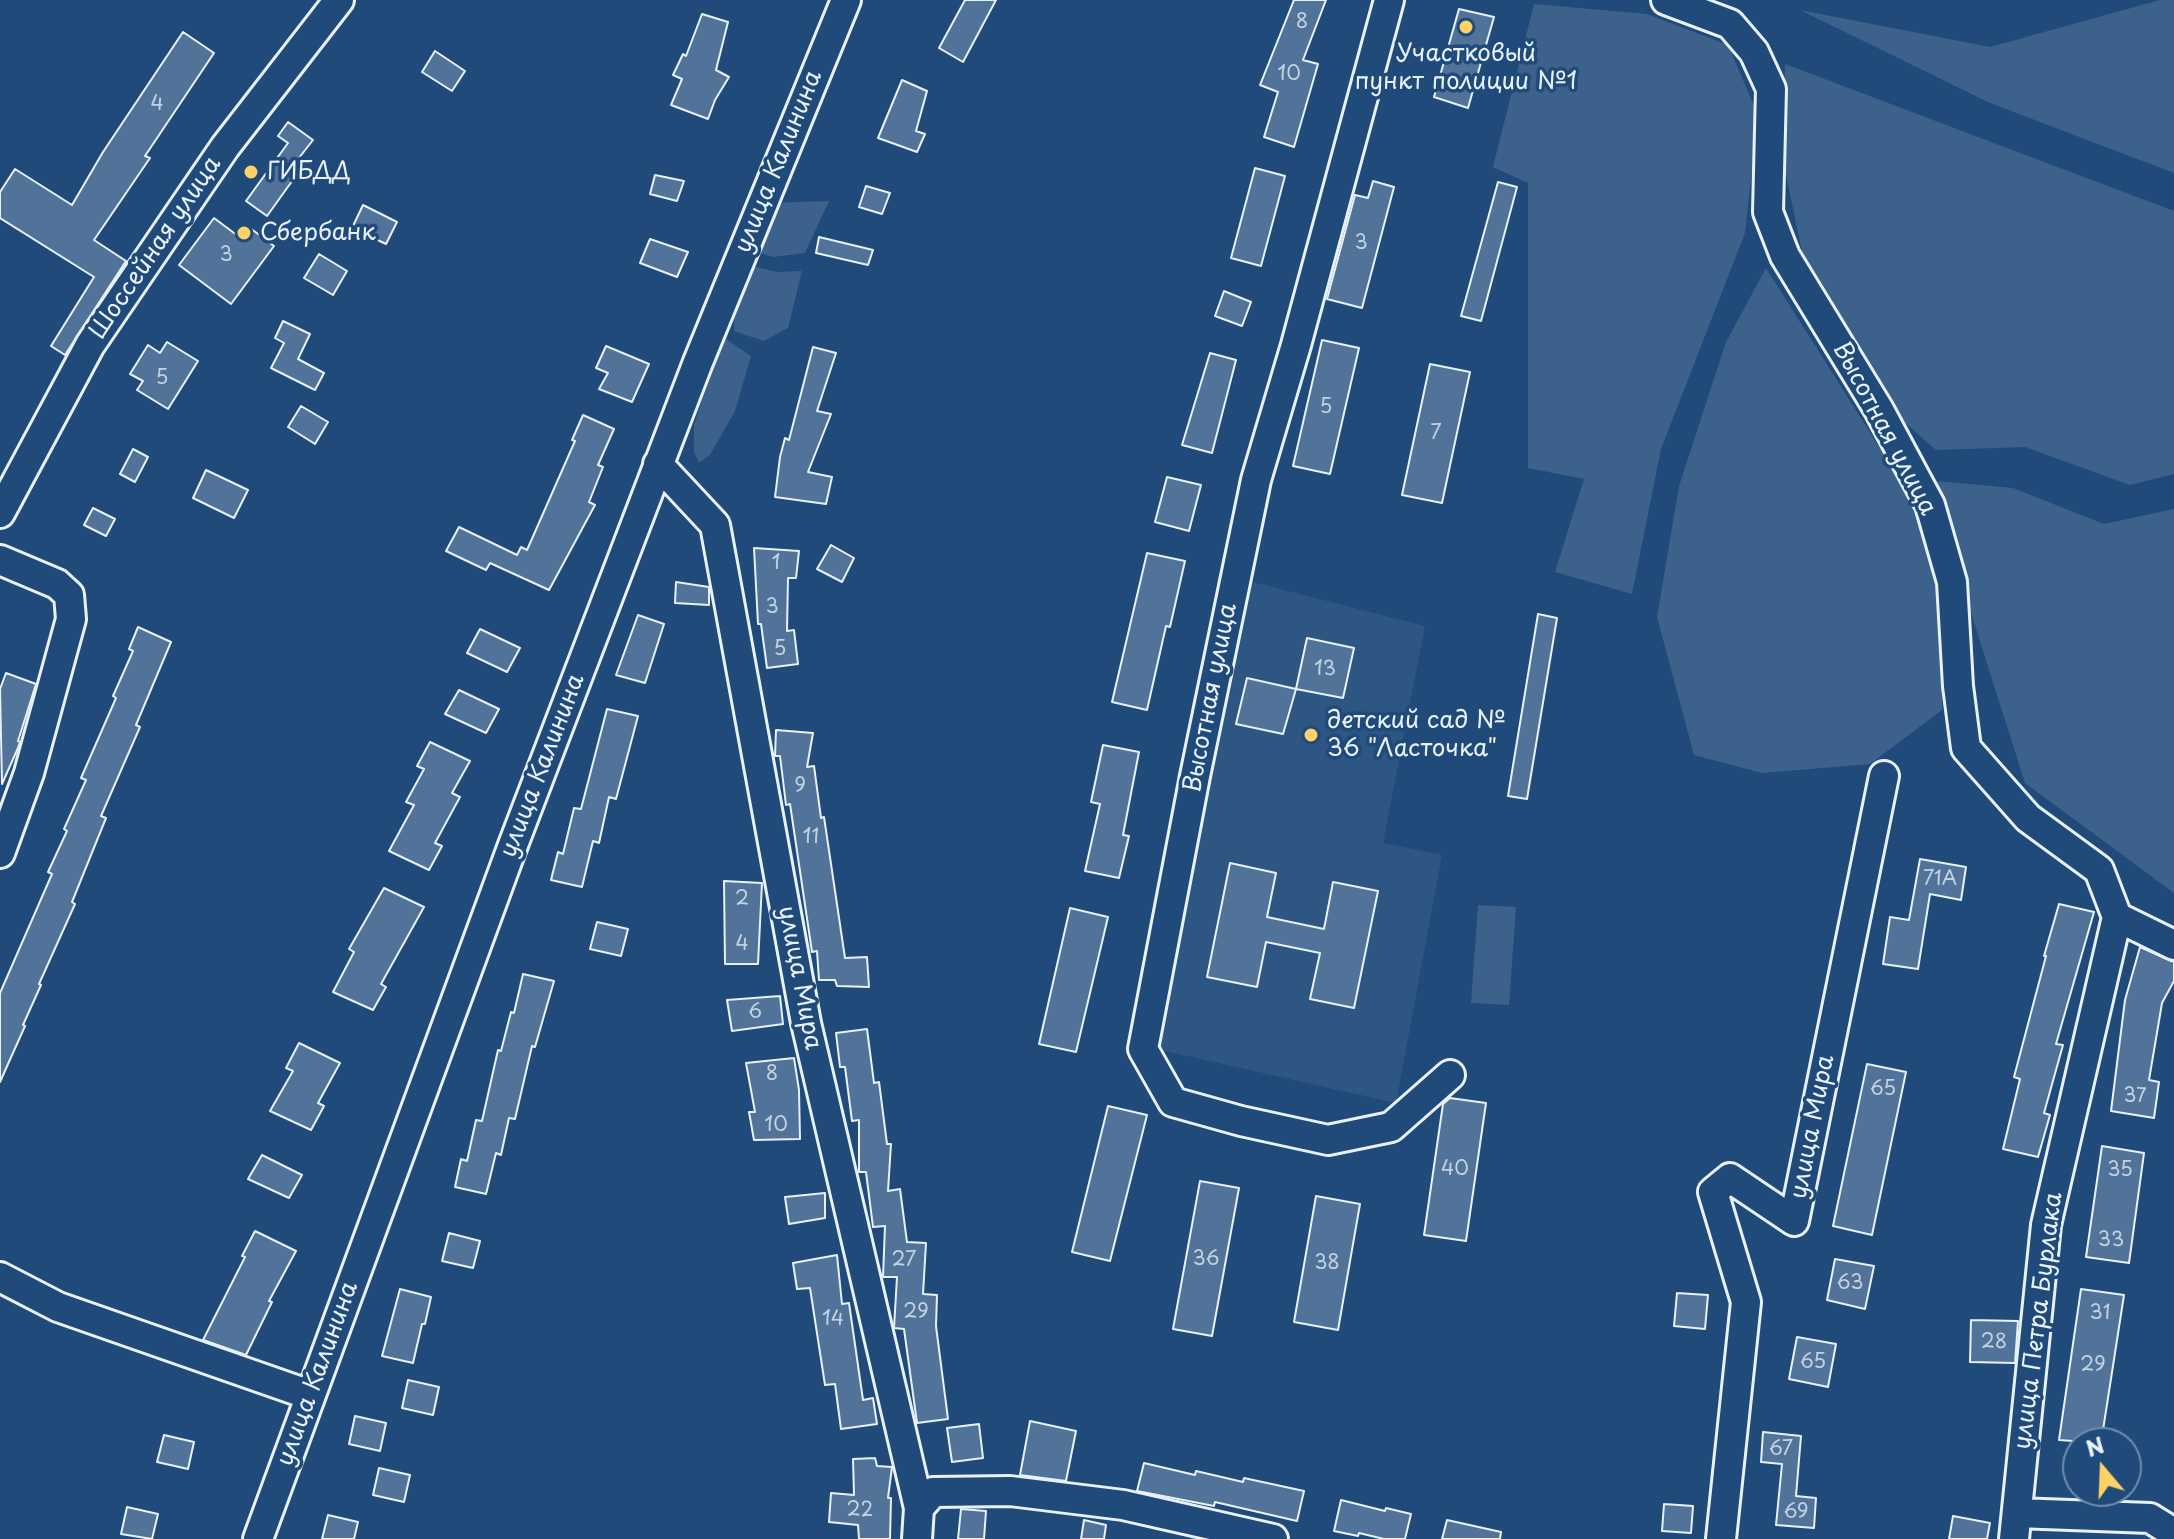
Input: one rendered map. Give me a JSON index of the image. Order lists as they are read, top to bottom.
{
  "streets": {
    "street": [
      "улица Калинина",
      "Шоссейная улица",
      "Высотная улица",
      "улица Мира",
      "улица Петра Бурлака"
    ]
  },
  "crossings": [
    ["улица Калинина", "улица Мира"],
    ["Высотная улица", "улица Петра Бурлака"]
  ],
  "places": [
    "Участковый пункт полиции №1",
    "ГИБДД",
    "Сбербанк",
    "детский сад № 36 \"Ласточка\""
  ],
  "house_numbers": [
    "8",
    "10",
    "4",
    "3",
    "3",
    "5",
    "5",
    "7",
    "1",
    "3",
    "5",
    "13",
    "9",
    "11",
    "71А",
    "2",
    "4",
    "6",
    "8",
    "65",
    "37",
    "10",
    "40",
    "35",
    "33",
    "36",
    "27",
    "38",
    "63",
    "29",
    "31",
    "14",
    "28",
    "65",
    "29",
    "67",
    "22",
    "69"
  ],
  "north": "top"
}
